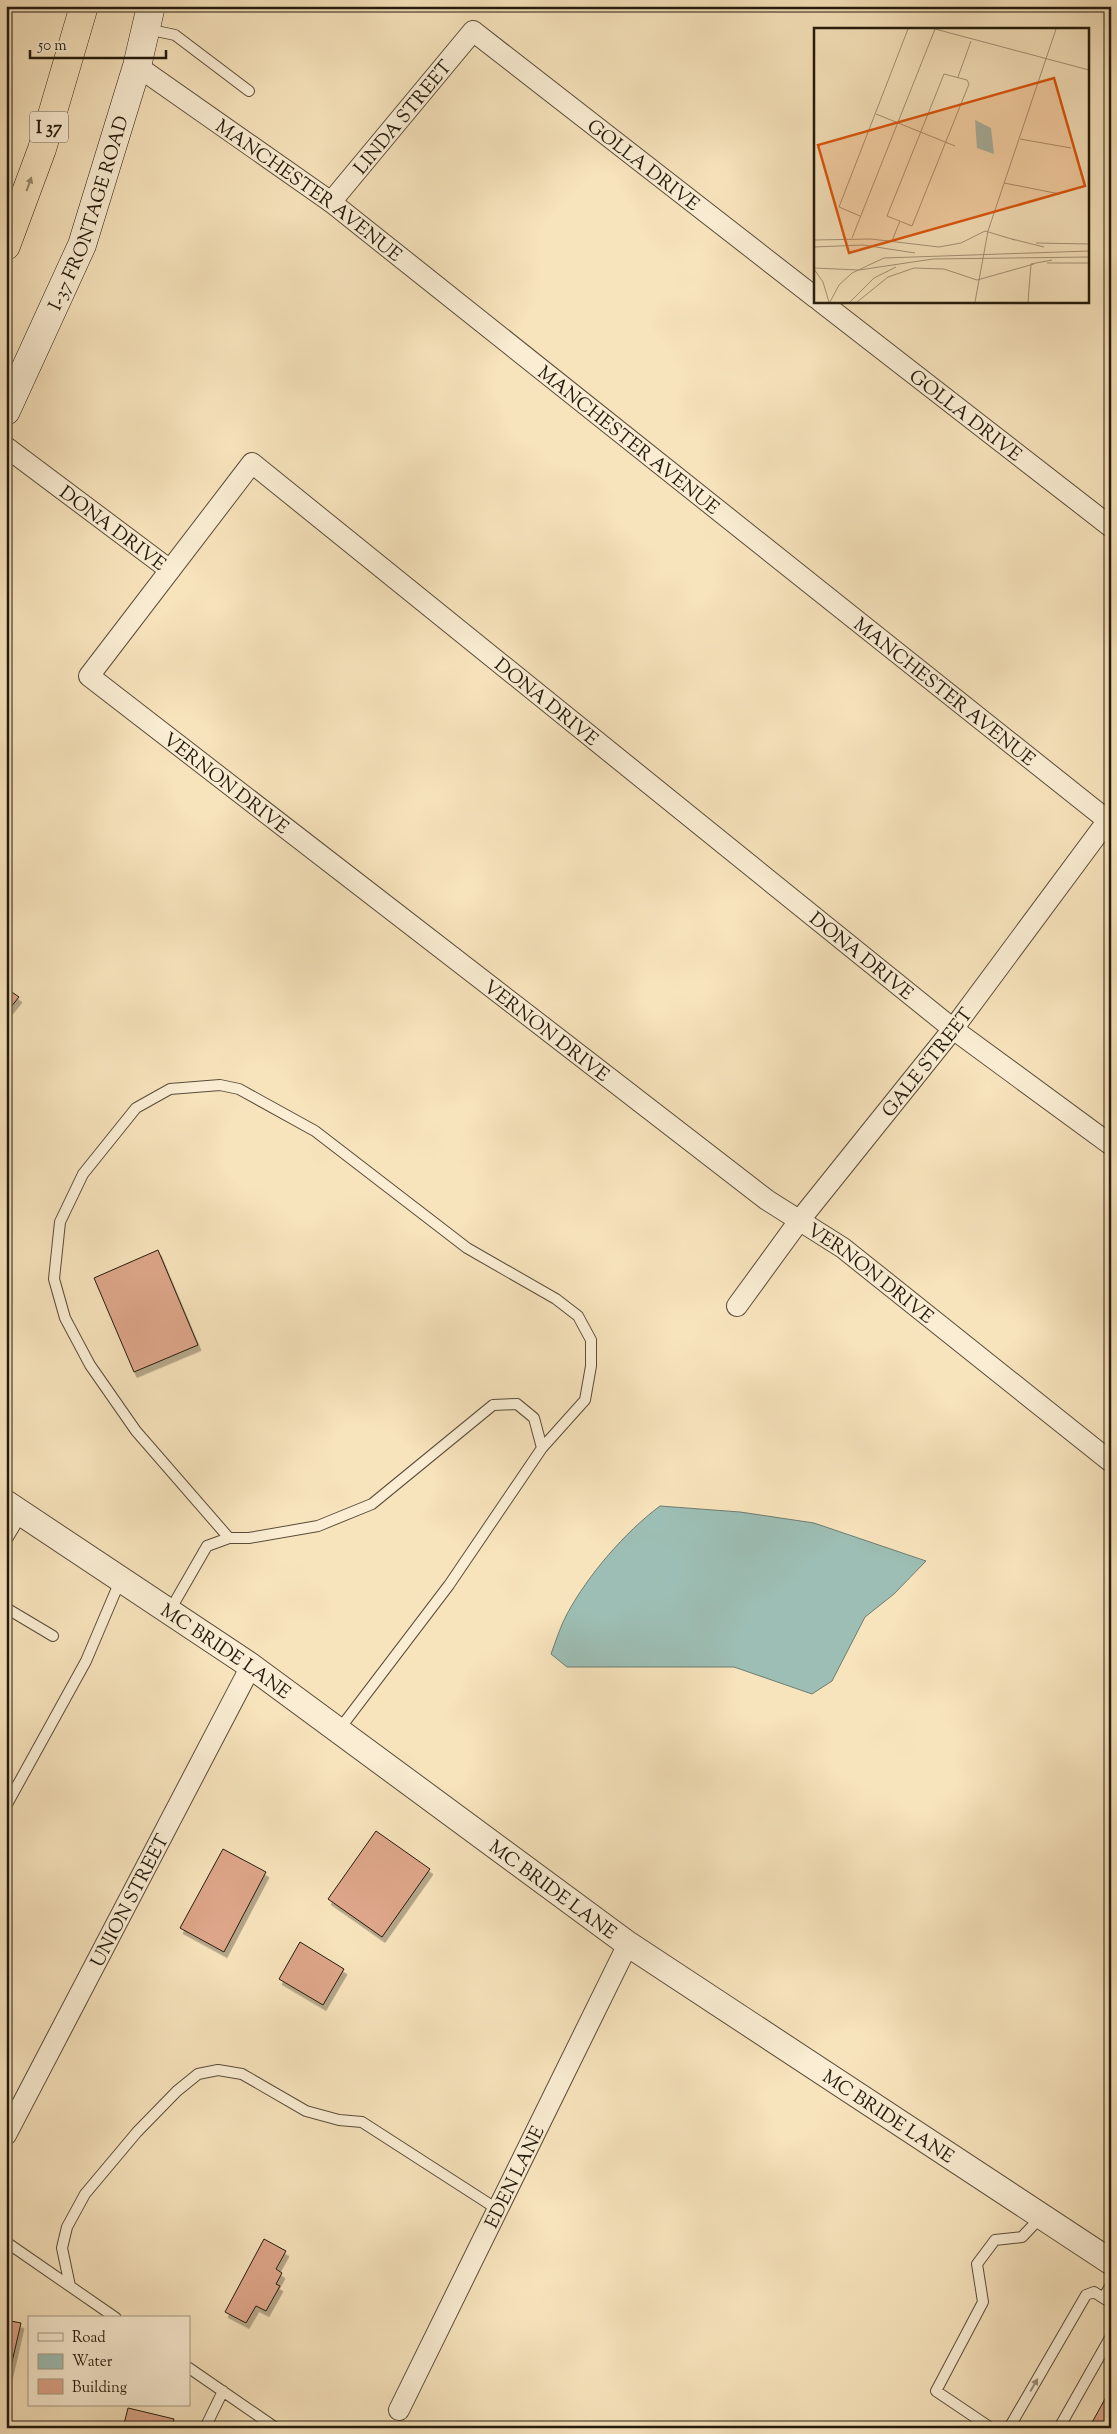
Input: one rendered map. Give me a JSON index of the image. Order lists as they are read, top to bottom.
{
  "streets": {
    "highway": ["I 37"],
    "main road": ["I-37 FRONTAGE ROAD"],
    "street": [
      "LINDA STREET",
      "GOLLA DRIVE",
      "MANCHESTER AVENUE",
      "DONA DRIVE",
      "VERNON DRIVE",
      "GALE STREET",
      "MC BRIDE LANE",
      "UNION STREET",
      "EDEN LANE"
    ]
  },
  "crossings": [
    ["LINDA STREET", "GOLLA DRIVE"],
    ["LINDA STREET", "MANCHESTER AVENUE"],
    ["MANCHESTER AVENUE", "I-37 FRONTAGE ROAD"],
    ["MANCHESTER AVENUE", "GALE STREET"],
    ["DONA DRIVE", "VERNON DRIVE"],
    ["DONA DRIVE", "GALE STREET"],
    ["VERNON DRIVE", "GALE STREET"],
    ["MC BRIDE LANE", "UNION STREET"],
    ["MC BRIDE LANE", "EDEN LANE"]
  ],
  "legend": ["Road", "Water", "Building"],
  "scale_bar": "50 m"
}
